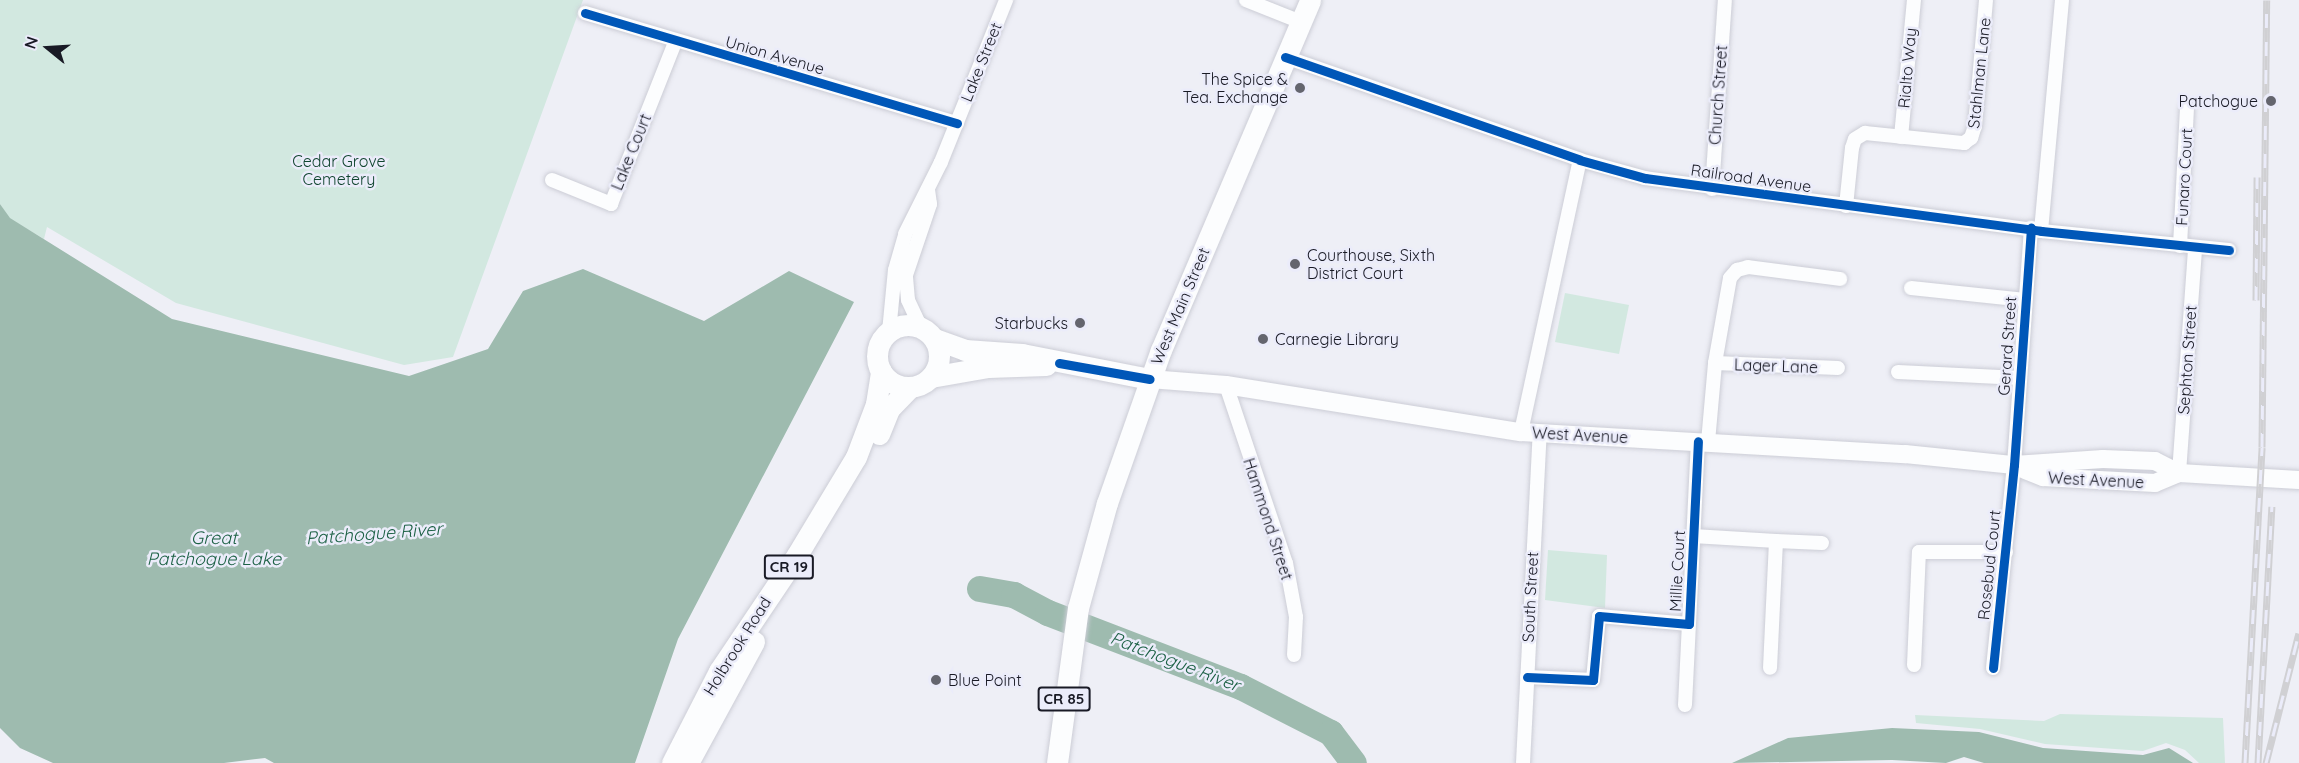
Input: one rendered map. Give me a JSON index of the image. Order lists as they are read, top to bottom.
{
  "streets": {
    "main road": [
      "West Main Street",
      "West Avenue",
      "CR 19",
      "Holbrook Road",
      "CR 85"
    ],
    "street": [
      "Union Avenue",
      "Lake Street",
      "Rialto Way",
      "Stahlman Lane",
      "Church Street",
      "Lake Court",
      "Funaro Court",
      "Railroad Avenue",
      "Gerard Street",
      "Sephton Street",
      "Lager Lane",
      "Hammond Street",
      "Rosebud Court",
      "Millie Court",
      "South Street"
    ]
  },
  "crossings": [
    ["Union Avenue", "Lake Street"],
    ["Union Avenue", "Lake Court"],
    ["Rialto Way", "Stahlman Lane"],
    ["Stahlman Lane", "Railroad Avenue"],
    ["Church Street", "Railroad Avenue"],
    ["Funaro Court", "Railroad Avenue"],
    ["Railroad Avenue", "West Main Street"],
    ["Railroad Avenue", "Gerard Street"],
    ["Railroad Avenue", "Sephton Street"],
    ["West Main Street", "West Avenue"],
    ["West Main Street", "Holbrook Road"],
    ["Gerard Street", "West Avenue"],
    ["Gerard Street", "Rosebud Court"],
    ["Sephton Street", "West Avenue"],
    ["Lager Lane", "West Avenue"],
    ["Lager Lane", "Millie Court"],
    ["West Avenue", "Hammond Street"],
    ["West Avenue", "Rosebud Court"],
    ["West Avenue", "Millie Court"],
    ["West Avenue", "South Street"],
    ["West Avenue", "Holbrook Road"],
    ["Millie Court", "South Street"]
  ],
  "water": ["Patchogue River", "Great Patchogue Lake"],
  "parks": ["Cedar Grove Cemetery"],
  "places": [
    "The Spice & Tea. Exchange",
    "Patchogue",
    "Courthouse, Sixth District Court",
    "Starbucks",
    "Carnegie Library",
    "Blue Point"
  ],
  "north": "left"
}
